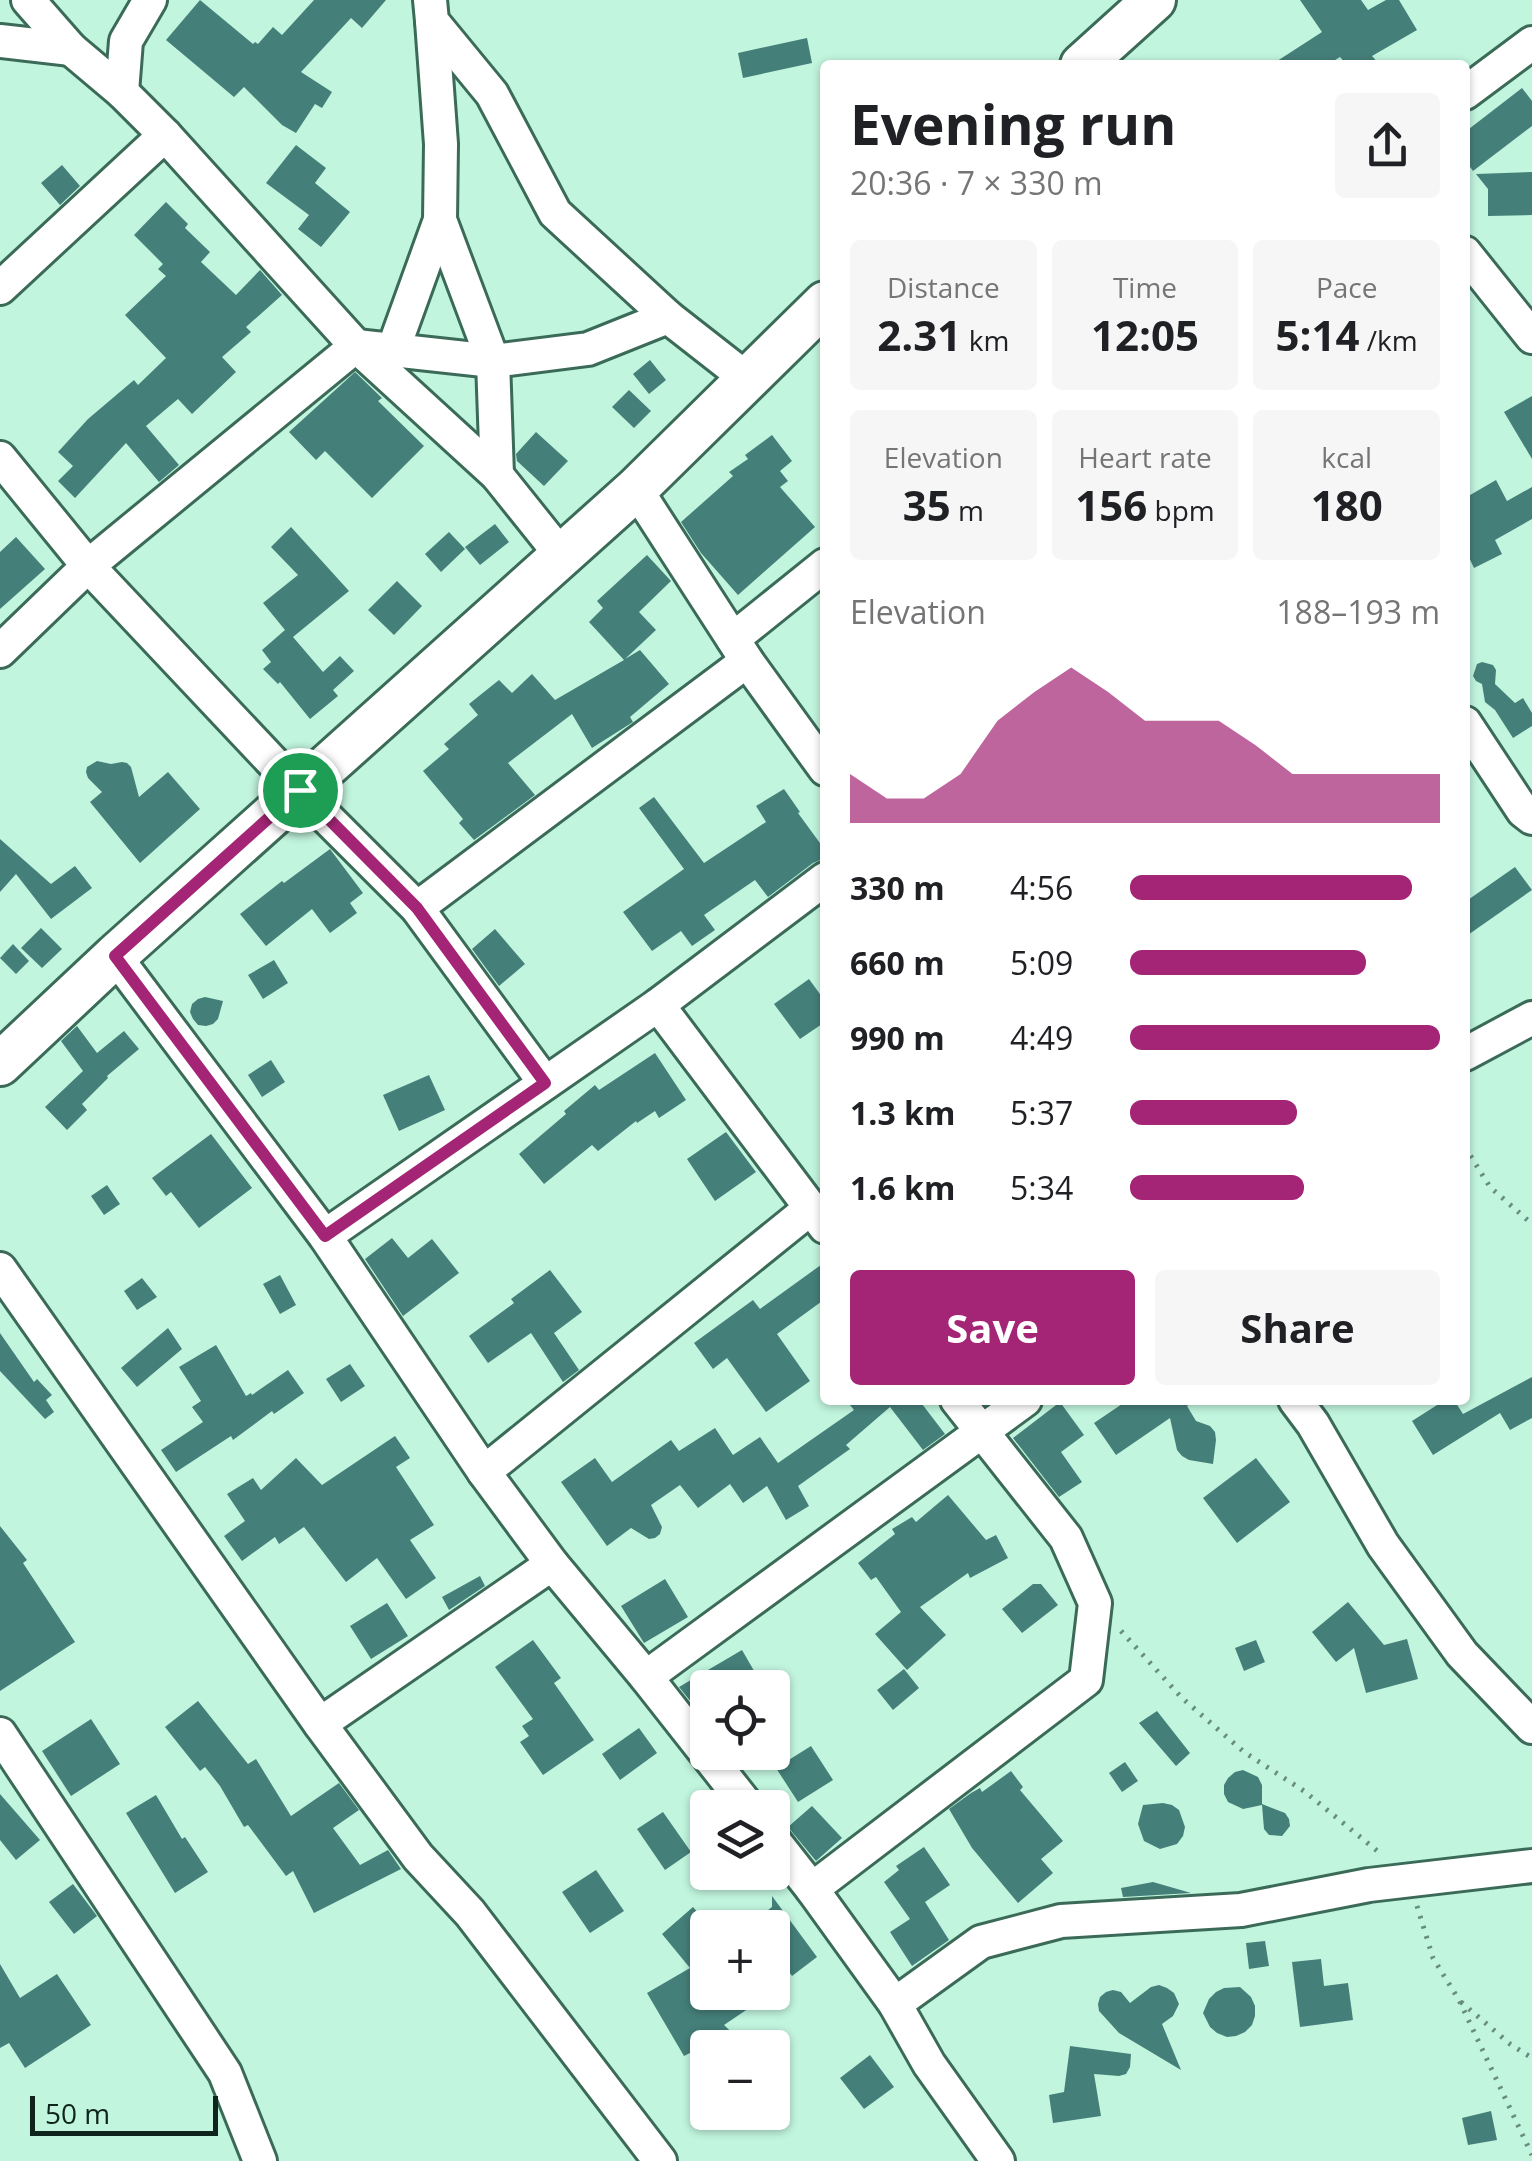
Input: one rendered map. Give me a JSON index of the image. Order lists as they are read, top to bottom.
{
  "scale_bar": "50 m",
  "page": {
    "heading": ["Evening run", "20:36 · 7 × 330 m"],
    "stats": [
      ["Distance", "2.31 km"],
      ["Time", "12:05"],
      ["Pace", "5:14 /km"],
      ["Elevation", "35 m"],
      ["Heart rate", "156 bpm"],
      ["kcal", "180"]
    ],
    "chart": ["Elevation", "188–193 m"],
    "list": [
      {
        "name": "330 m",
        "note": "4:56"
      },
      {
        "name": "660 m",
        "note": "5:09"
      },
      {
        "name": "990 m",
        "note": "4:49"
      },
      {
        "name": "1.3 km",
        "note": "5:37"
      },
      {
        "name": "1.6 km",
        "note": "5:34"
      }
    ],
    "buttons": ["Save", "Share"],
    "map_buttons": ["+", "−"],
    "scale": "50 m"
  }
}
